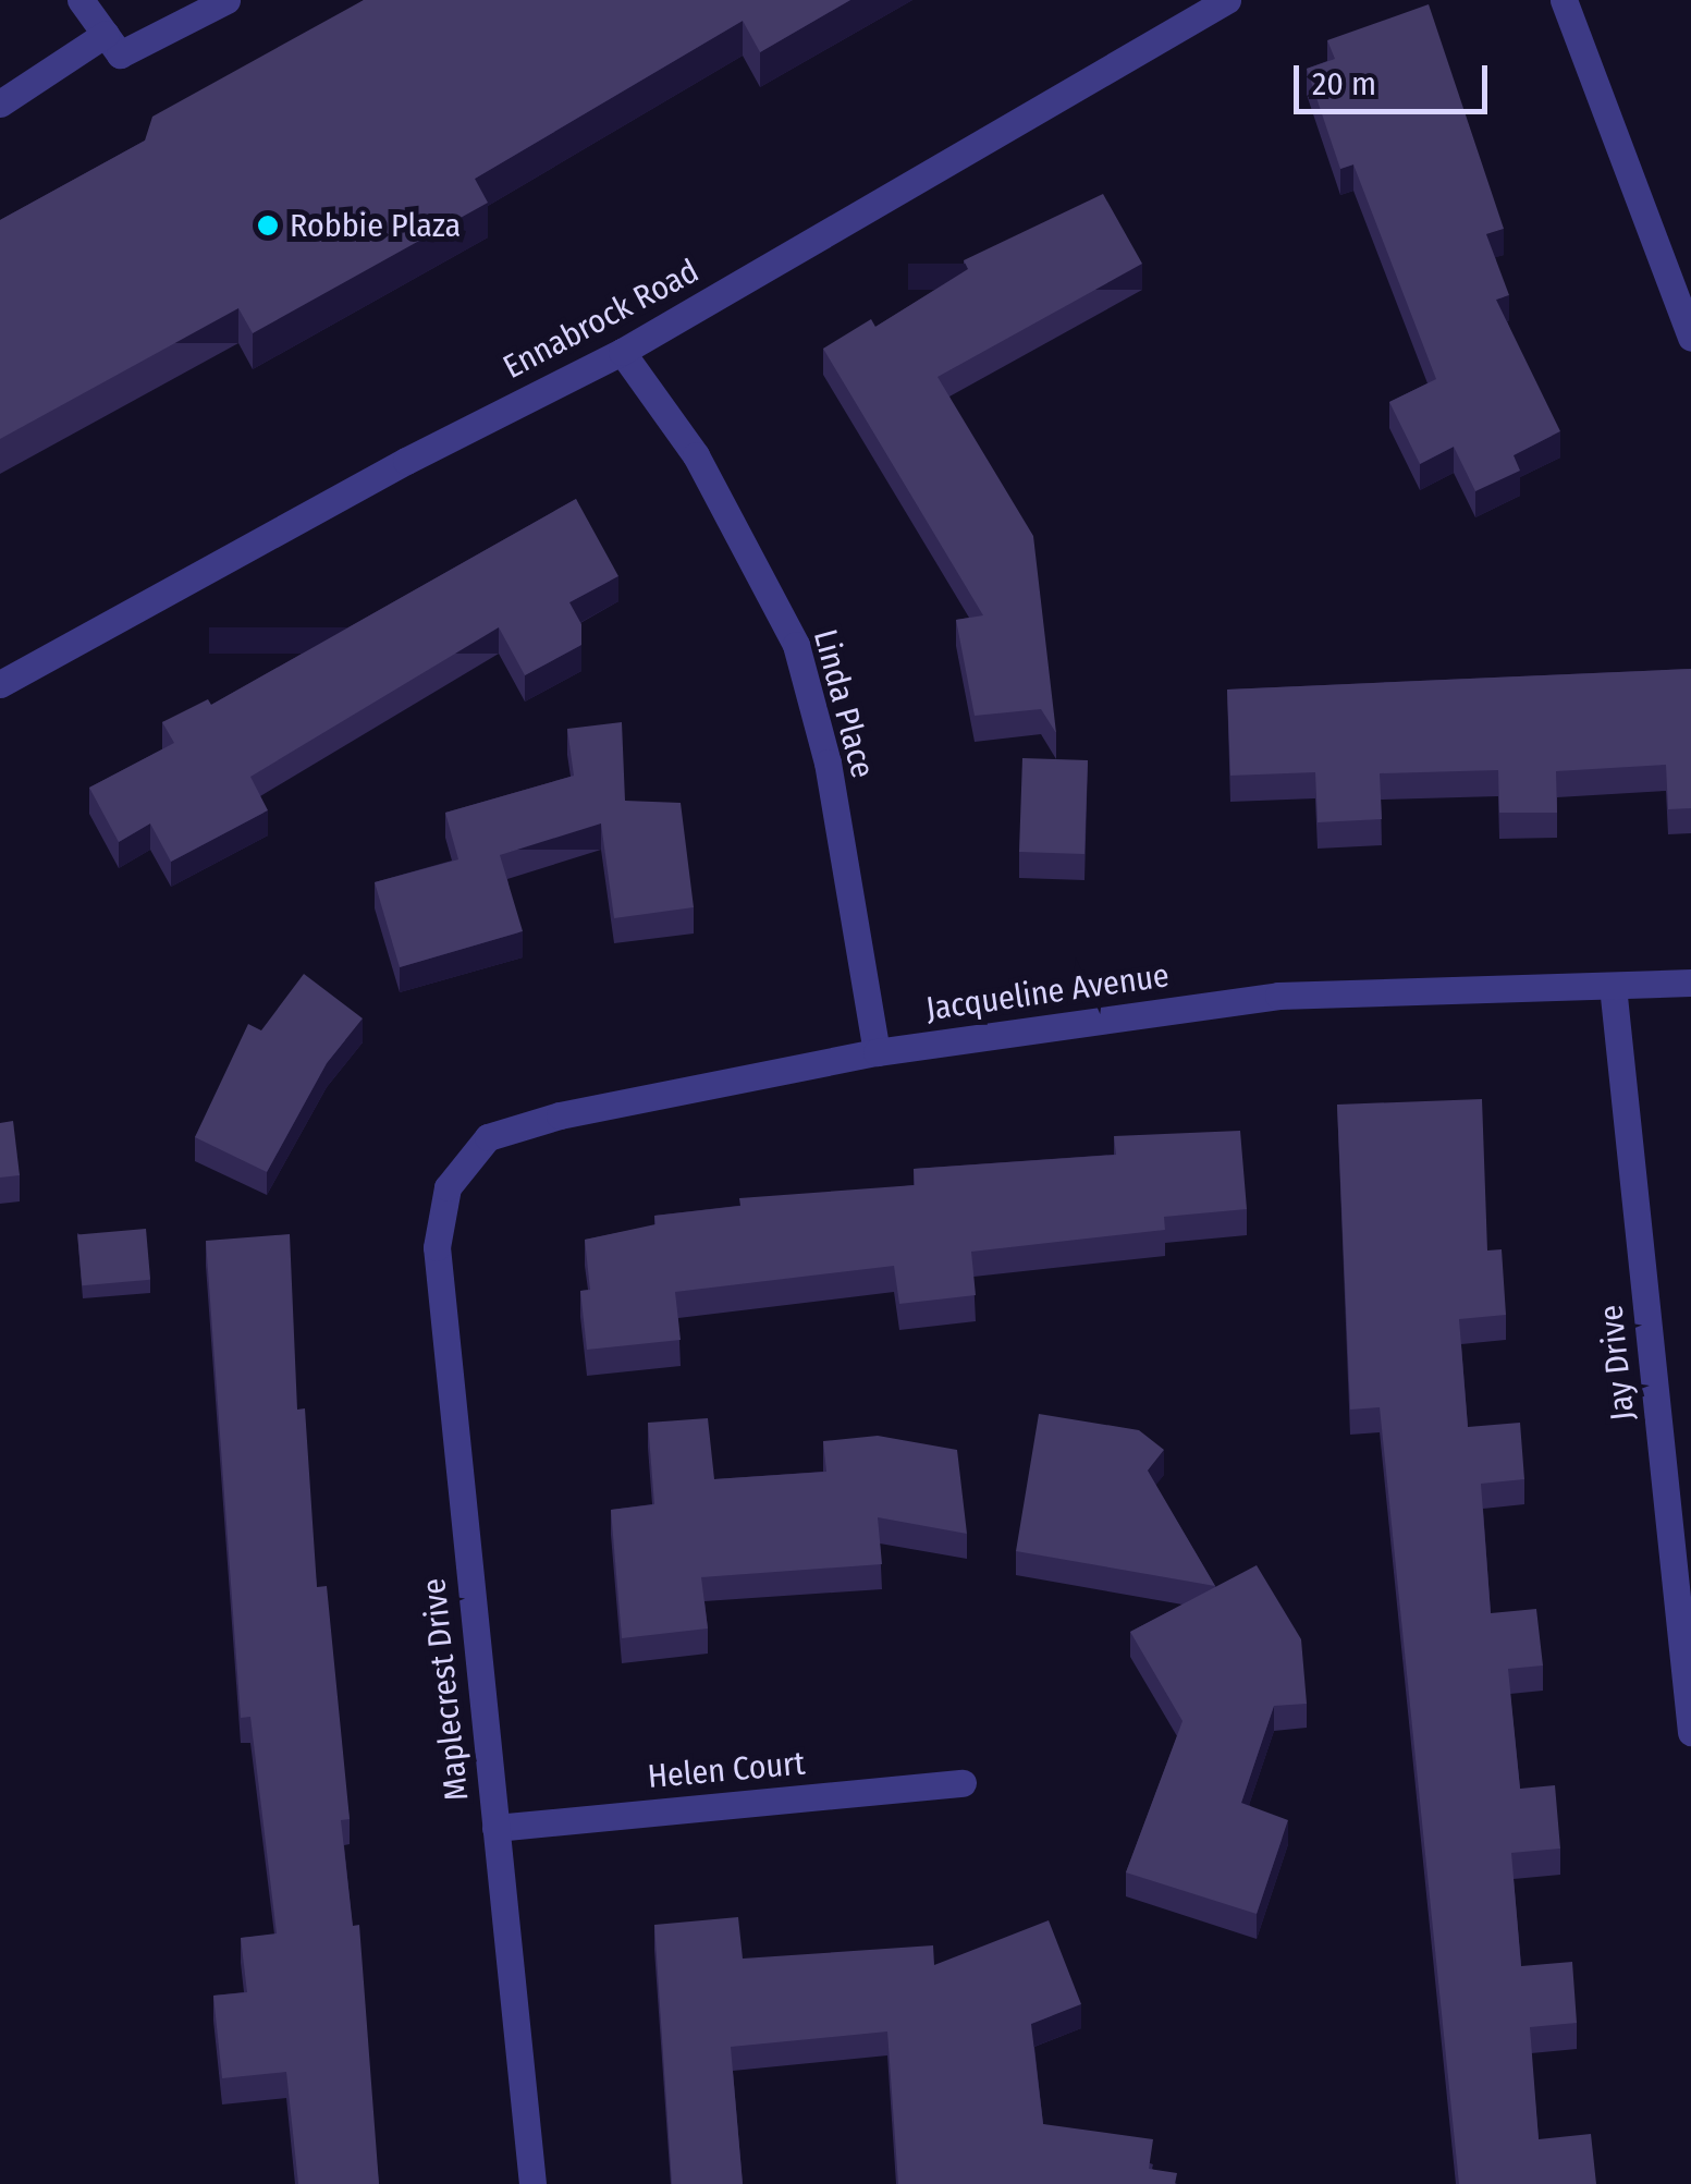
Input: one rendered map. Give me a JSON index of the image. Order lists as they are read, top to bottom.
{
  "streets": {
    "street": [
      "Ennabrock Road",
      "Linda Place",
      "Jacqueline Avenue",
      "Jay Drive",
      "Maplecrest Drive",
      "Helen Court"
    ]
  },
  "crossings": [
    ["Ennabrock Road", "Linda Place"],
    ["Linda Place", "Jacqueline Avenue"],
    ["Jacqueline Avenue", "Jay Drive"],
    ["Jacqueline Avenue", "Maplecrest Drive"],
    ["Maplecrest Drive", "Helen Court"]
  ],
  "places": ["Robbie Plaza"],
  "scale_bar": "20 m"
}
